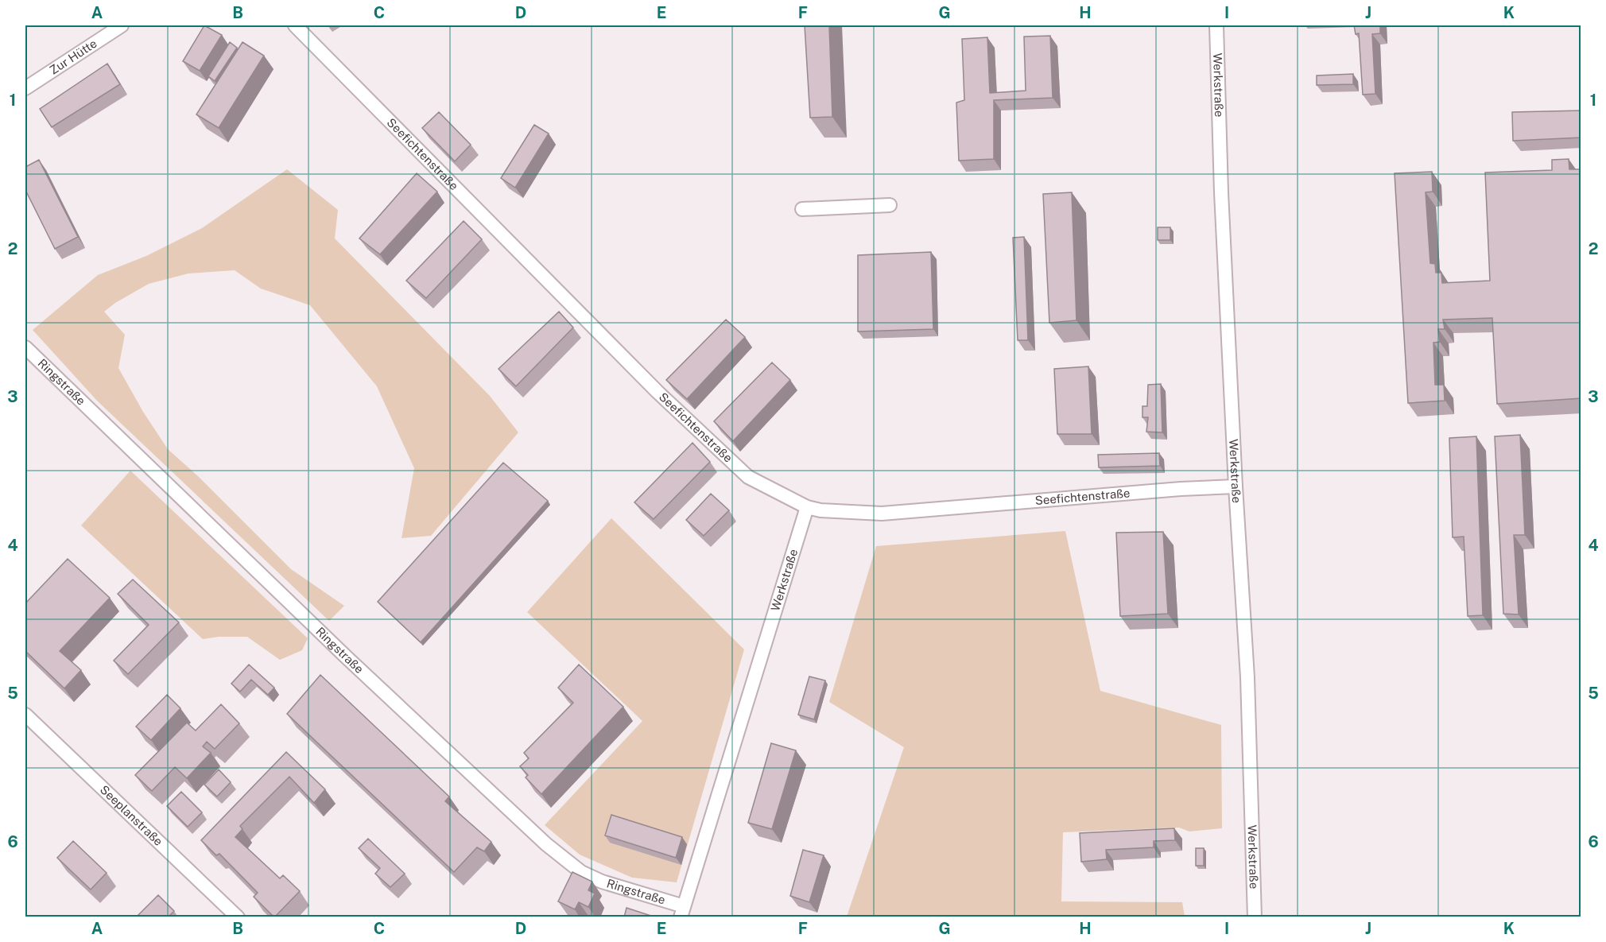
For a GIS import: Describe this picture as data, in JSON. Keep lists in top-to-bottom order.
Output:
{
  "streets": {
    "street": [
      "Zur Hütte",
      "Werkstraße",
      "Seefichtenstraße",
      "Ringstraße",
      "Seeplanstraße"
    ]
  },
  "crossings": [
    ["Werkstraße", "Seefichtenstraße"],
    ["Werkstraße", "Ringstraße"]
  ],
  "grid": {
    "columns": [
      "A",
      "B",
      "C",
      "D",
      "E",
      "F",
      "G",
      "H",
      "I",
      "J",
      "K"
    ],
    "rows": [
      "1",
      "2",
      "3",
      "4",
      "5",
      "6"
    ]
  }
}
